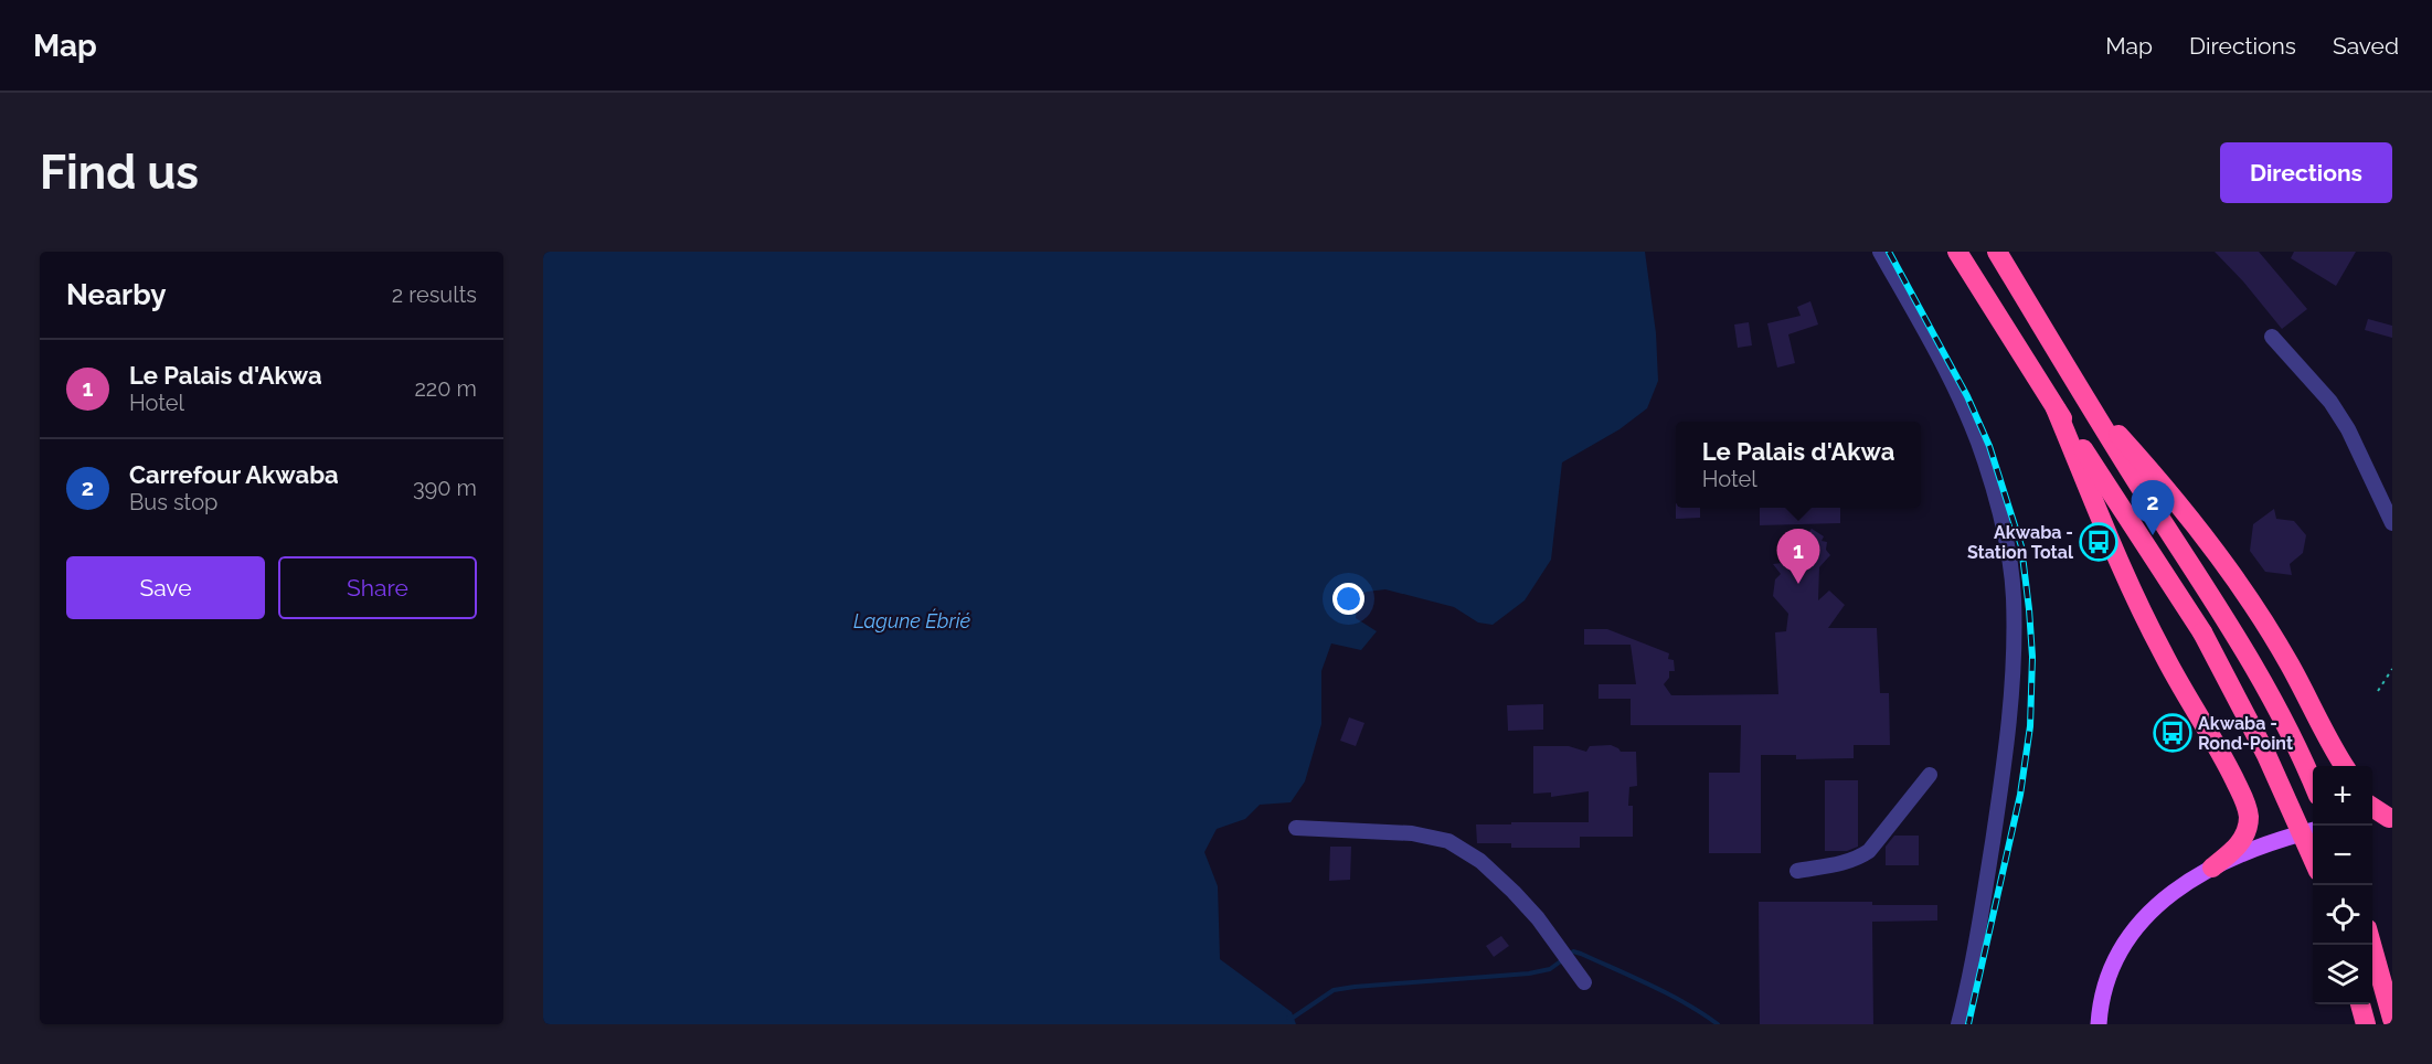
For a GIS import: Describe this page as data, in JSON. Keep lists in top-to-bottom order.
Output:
{
  "water": ["Lagune Ébrié"],
  "places": {
    "bus stop": ["Akwaba - Station Total", "Akwaba - Rond-Point"]
  },
  "page": {
    "header": "Map",
    "nav": ["Map", "Directions", "Saved"],
    "buttons": [
      "Directions",
      ["Save", "Share"]
    ],
    "title": "Find us",
    "heading": ["Nearby", "2 results"],
    "list": [
      {
        "mark": "1",
        "name": "Le Palais d'Akwa",
        "note": "Hotel",
        "value": "220 m"
      },
      {
        "mark": "2",
        "name": "Carrefour Akwaba",
        "note": "Bus stop",
        "value": "390 m"
      }
    ],
    "popup": ["Le Palais d'Akwa", "Hotel"],
    "pins": ["2", "1"],
    "map_buttons": ["+", "−"]
  }
}
